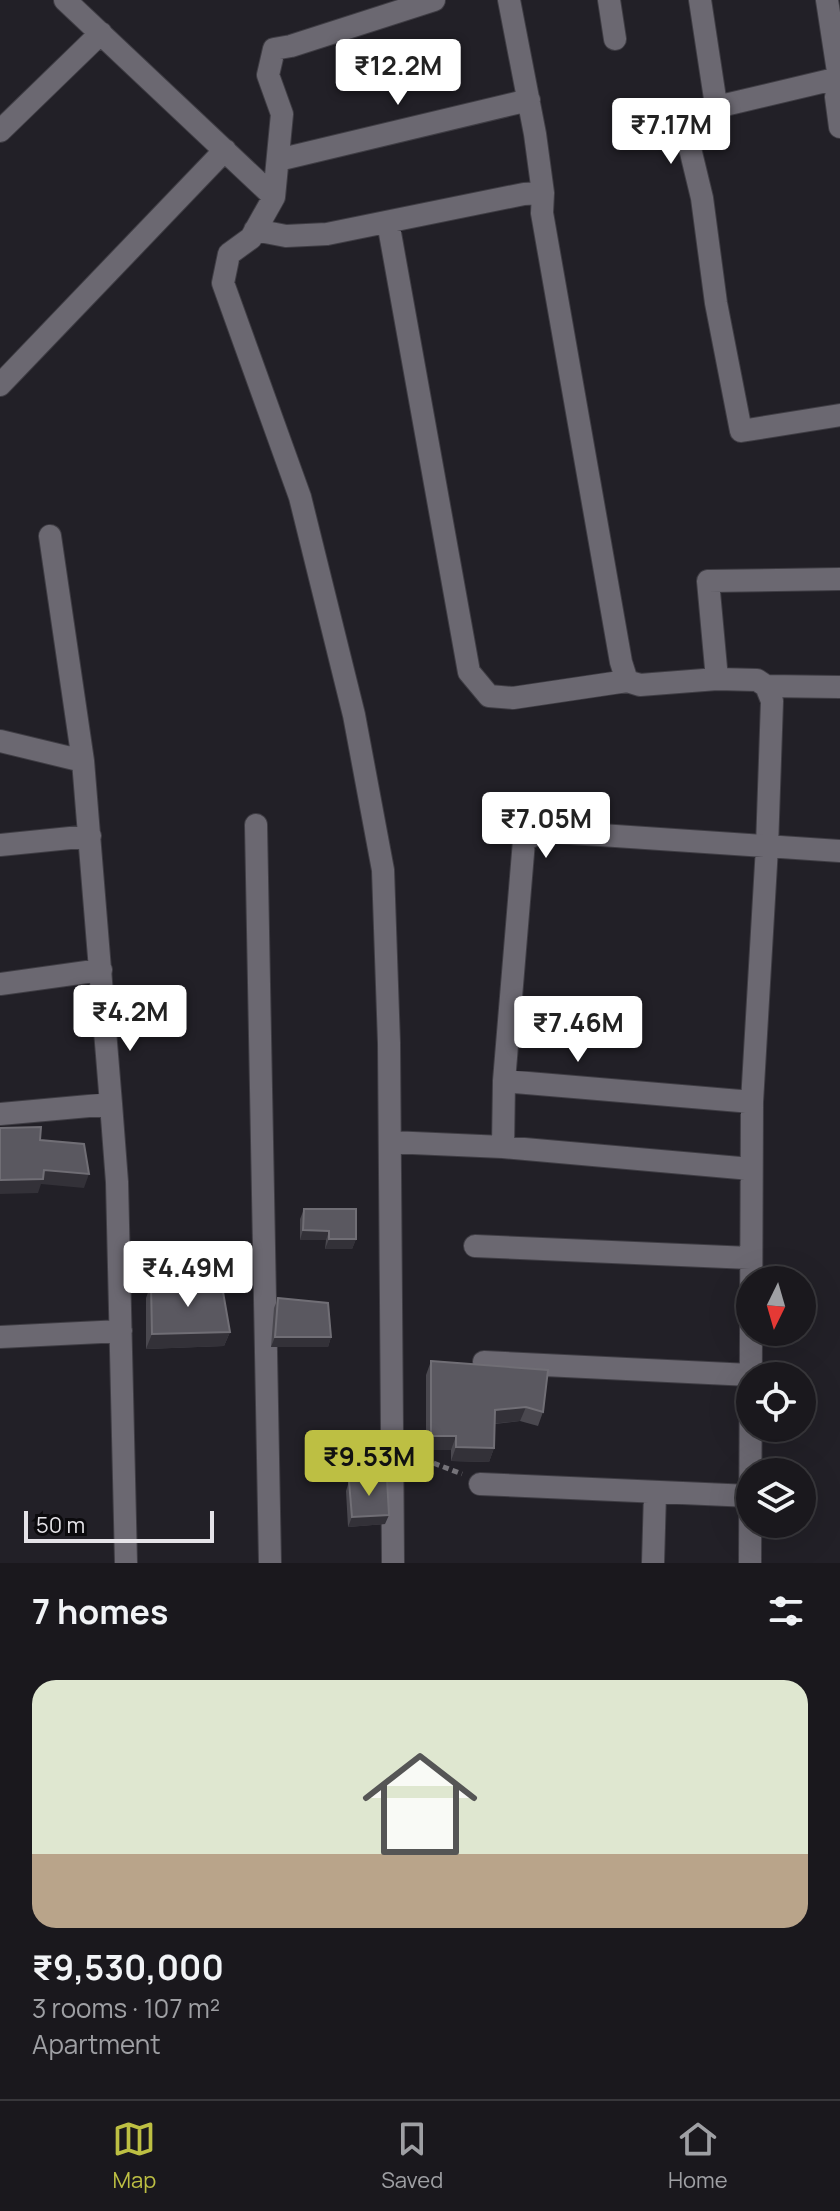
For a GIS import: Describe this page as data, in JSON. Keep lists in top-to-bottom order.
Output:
{
  "scale_bar": "50 m",
  "north": "bottom",
  "page": {
    "price": [
      "₹12.2M",
      "₹7.17M",
      "₹7.05M",
      "₹4.2M",
      "₹7.46M",
      "₹4.49M",
      "₹9.53M"
    ],
    "scale": "50 m",
    "heading": "7 homes",
    "list": [
      {
        "name": "₹9,530,000",
        "note": "3 rooms · 107 m² · Apartment"
      }
    ],
    "tabs": ["Map", "Saved", "Home"]
  }
}
